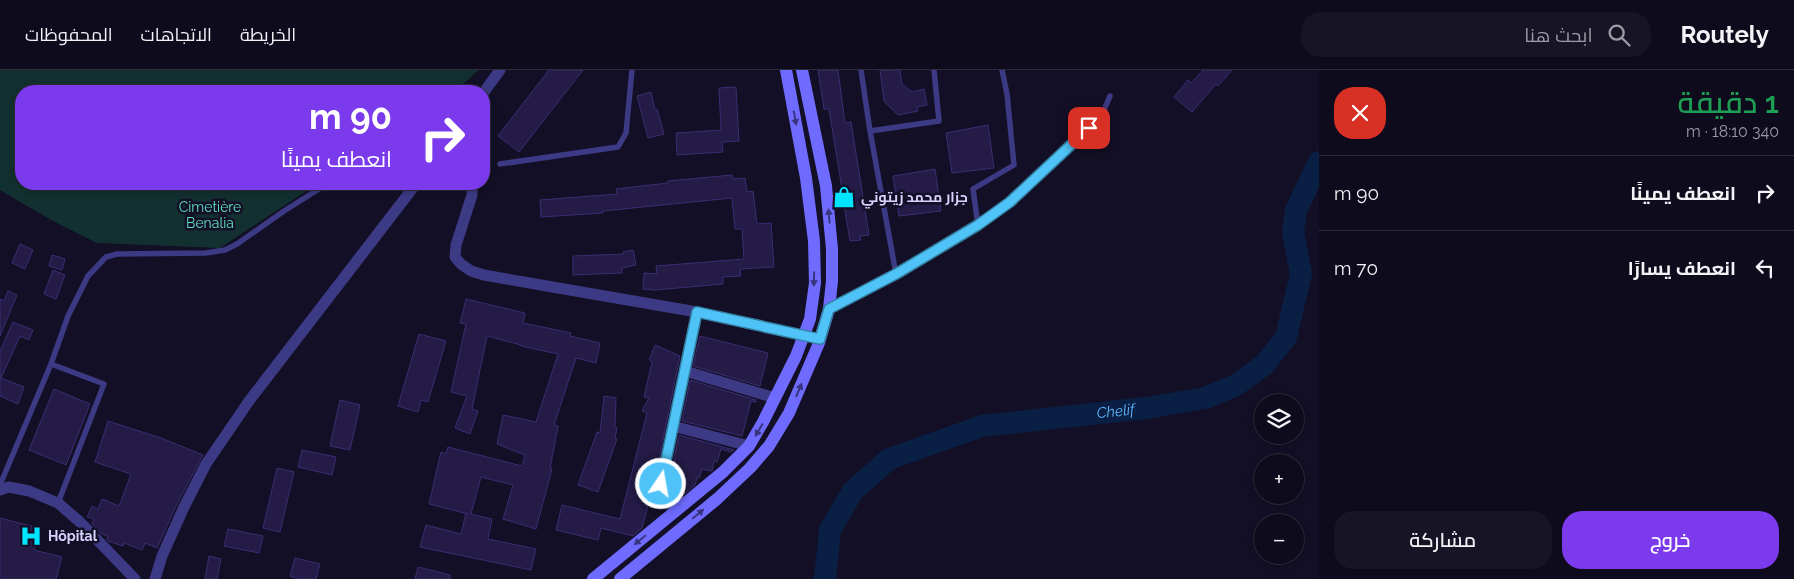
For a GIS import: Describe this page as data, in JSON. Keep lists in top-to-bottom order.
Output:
{
  "water": ["Chelif"],
  "parks": ["Cimetière Benalia"],
  "places": {
    "shop": ["جزار محمد زيتوني"],
    "hospital": ["Hôpital"]
  },
  "page": {
    "header": "Routely",
    "search": "ابحث هنا",
    "nav": ["الخريطة", "الاتجاهات", "المحفوظات"],
    "heading": ["1 دقيقة", "340 m · 18:10"],
    "turn": ["90 m", "انعطف يمينًا"],
    "list": [
      {
        "name": "انعطف يمينًا",
        "value": "90 m"
      },
      {
        "name": "انعطف يسارًا",
        "value": "70 m"
      }
    ],
    "map_buttons": ["+", "−"],
    "buttons": ["خروج", "مشاركة"]
  }
}
